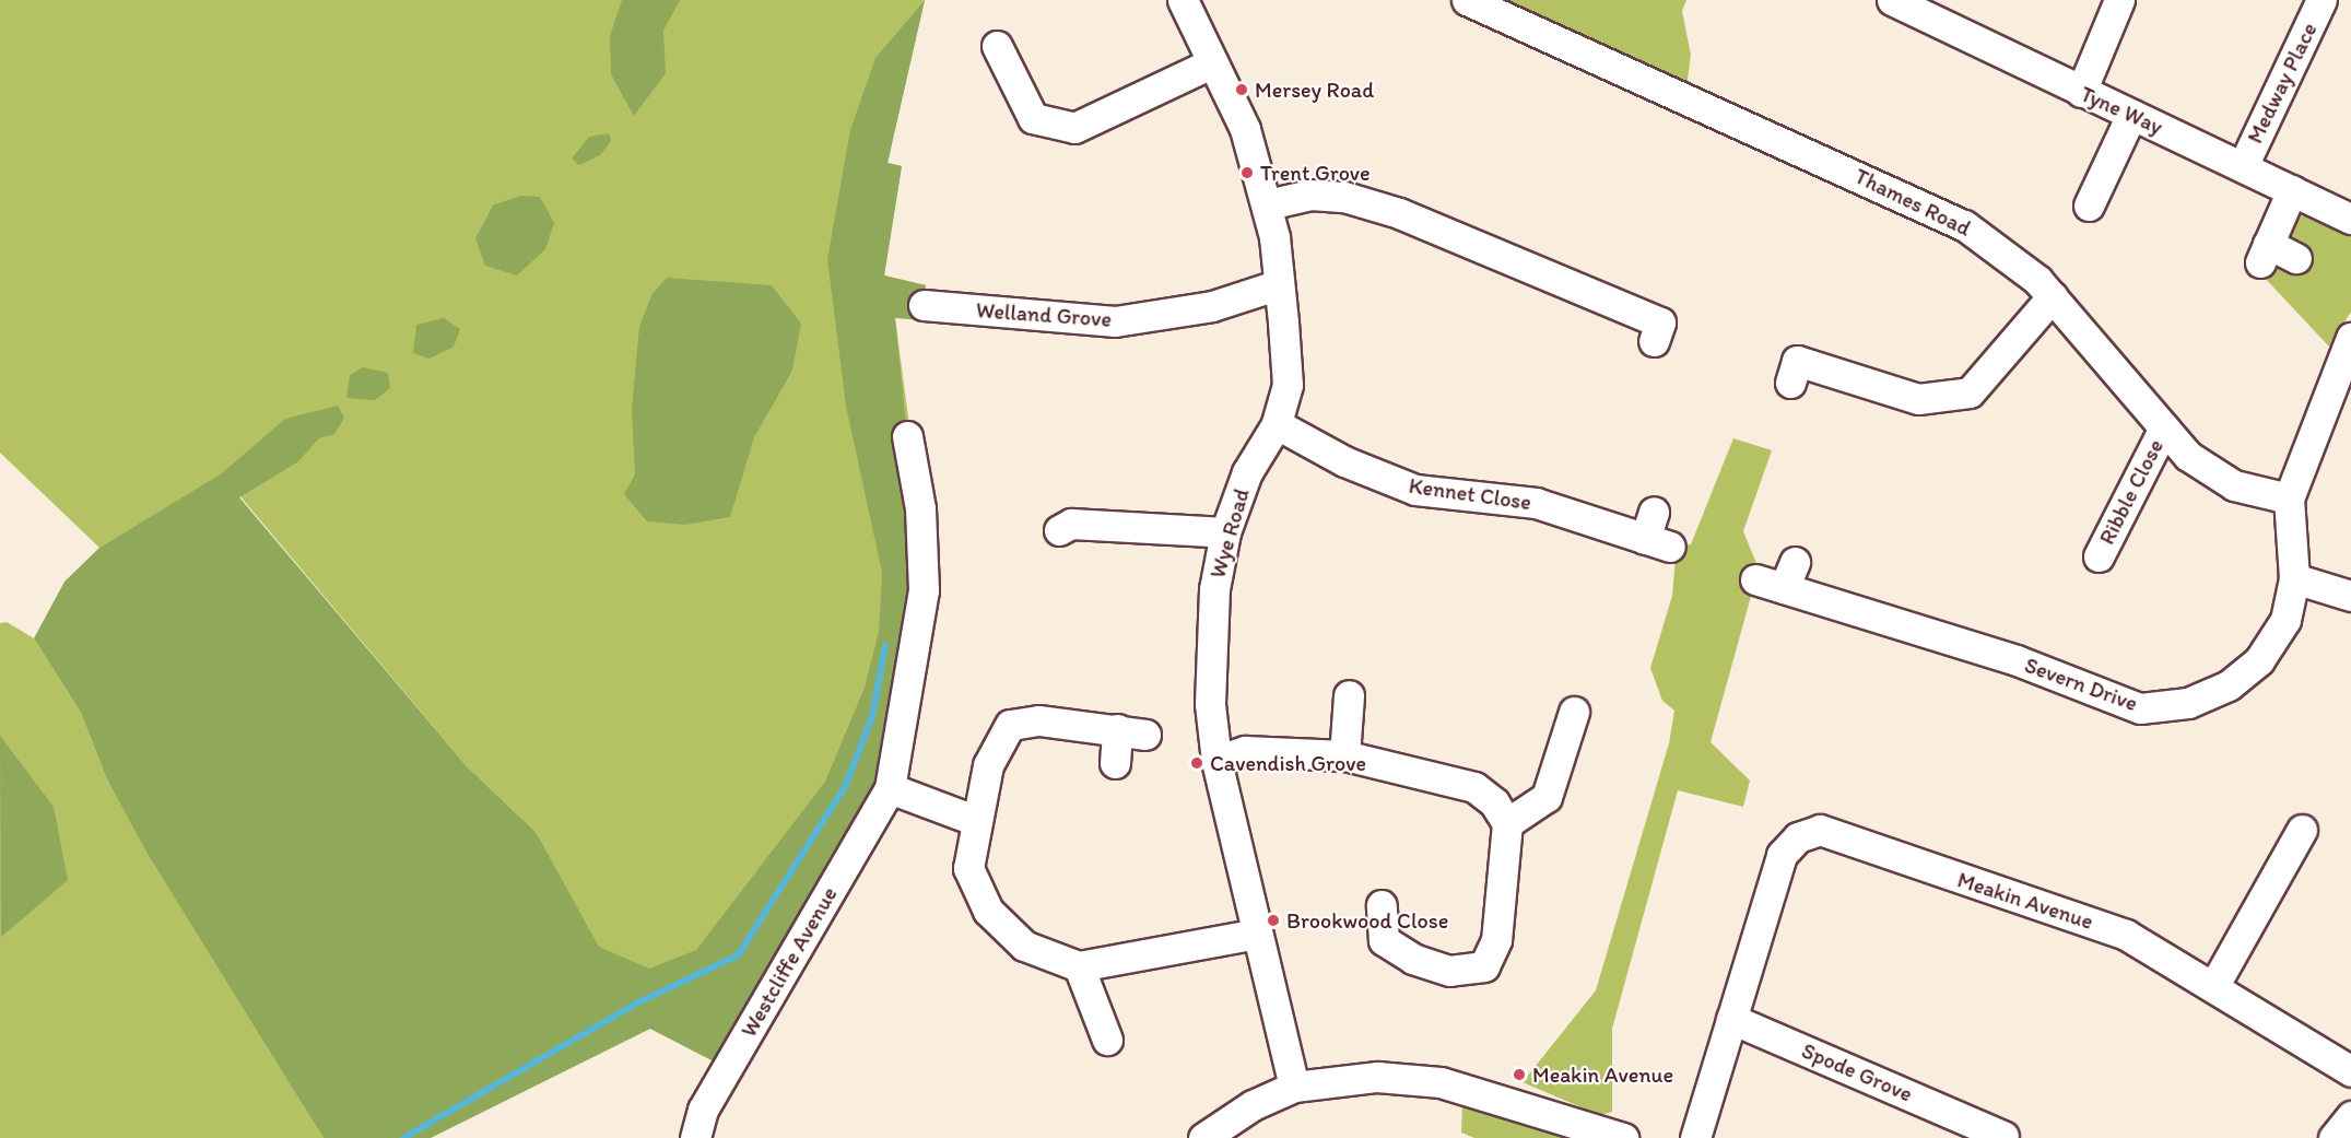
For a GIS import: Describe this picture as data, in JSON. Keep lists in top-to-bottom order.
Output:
{
  "streets": {
    "street": [
      "Medway Place",
      "Tyne Way",
      "Thames Road",
      "Welland Grove",
      "Ribble Close",
      "Kennet Close",
      "Wye Road",
      "Severn Drive",
      "Meakin Avenue",
      "Westcliffe Avenue",
      "Spode Grove"
    ]
  },
  "crossings": [
    ["Medway Place", "Tyne Way"],
    ["Thames Road", "Ribble Close"],
    ["Thames Road", "Severn Drive"],
    ["Welland Grove", "Wye Road"],
    ["Kennet Close", "Wye Road"],
    ["Meakin Avenue", "Spode Grove"]
  ],
  "places": [
    "Mersey Road",
    "Trent Grove",
    "Cavendish Grove",
    "Brookwood Close",
    "Meakin Avenue"
  ]
}
